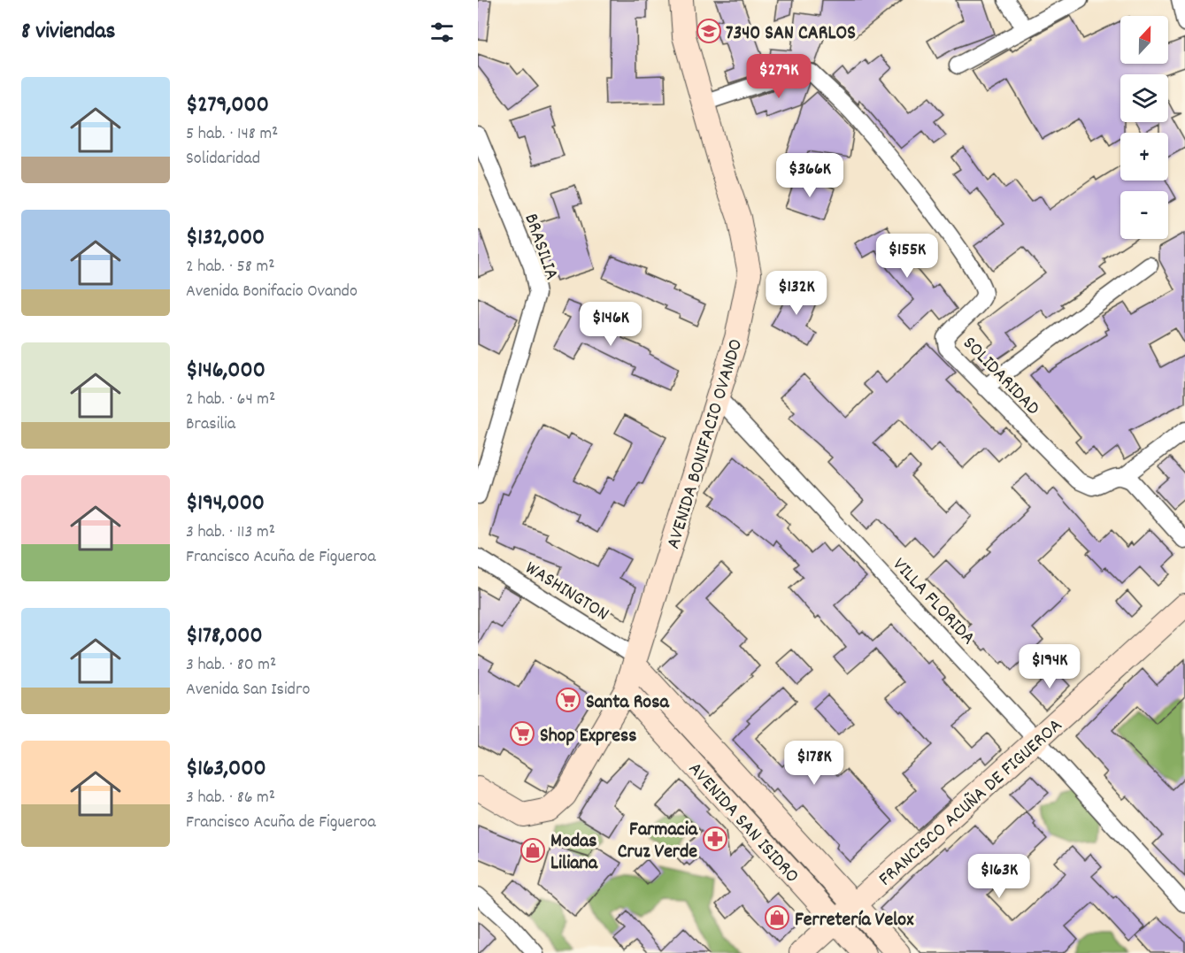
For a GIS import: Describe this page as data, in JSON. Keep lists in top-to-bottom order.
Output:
{
  "streets": {
    "main road": ["AVENIDA BONIFACIO OVANDO", "FRANCISCO ACUÑA DE FIGUEROA", "AVENIDA SAN ISIDRO"],
    "street": [
      "BRASILIA",
      "SOLIDARIDAD",
      "WASHINGTON",
      "VILLA FLORIDA"
    ]
  },
  "crossings": [
    ["SOLIDARIDAD", "AVENIDA BONIFACIO OVANDO"],
    ["AVENIDA BONIFACIO OVANDO", "WASHINGTON"],
    ["AVENIDA BONIFACIO OVANDO", "VILLA FLORIDA"],
    ["AVENIDA BONIFACIO OVANDO", "AVENIDA SAN ISIDRO"],
    ["WASHINGTON", "AVENIDA SAN ISIDRO"],
    ["VILLA FLORIDA", "FRANCISCO ACUÑA DE FIGUEROA"],
    ["FRANCISCO ACUÑA DE FIGUEROA", "AVENIDA SAN ISIDRO"]
  ],
  "places": {
    "school or university": ["7340 SAN CARLOS"],
    "supermarket": ["Santa Rosa", "Shop Express"],
    "pharmacy": ["Farmacia Cruz Verde"],
    "shop": ["Modas Liliana", "Ferretería Velox"]
  },
  "north": "top",
  "page": {
    "heading": "8 viviendas",
    "map_buttons": ["+", "−"],
    "price": [
      "$279K",
      "$366K",
      "$155K",
      "$132K",
      "$146K",
      "$194K",
      "$178K",
      "$163K"
    ],
    "list": [
      {
        "name": "$279,000",
        "note": "5 hab. · 148 m² · Solidaridad"
      },
      {
        "name": "$132,000",
        "note": "2 hab. · 58 m² · Avenida Bonifacio Ovando"
      },
      {
        "name": "$146,000",
        "note": "2 hab. · 64 m² · Brasilia"
      },
      {
        "name": "$194,000",
        "note": "3 hab. · 113 m² · Francisco Acuña de Figueroa"
      },
      {
        "name": "$178,000",
        "note": "3 hab. · 80 m² · Avenida San Isidro"
      },
      {
        "name": "$163,000",
        "note": "3 hab. · 86 m² · Francisco Acuña de Figueroa"
      }
    ]
  }
}
